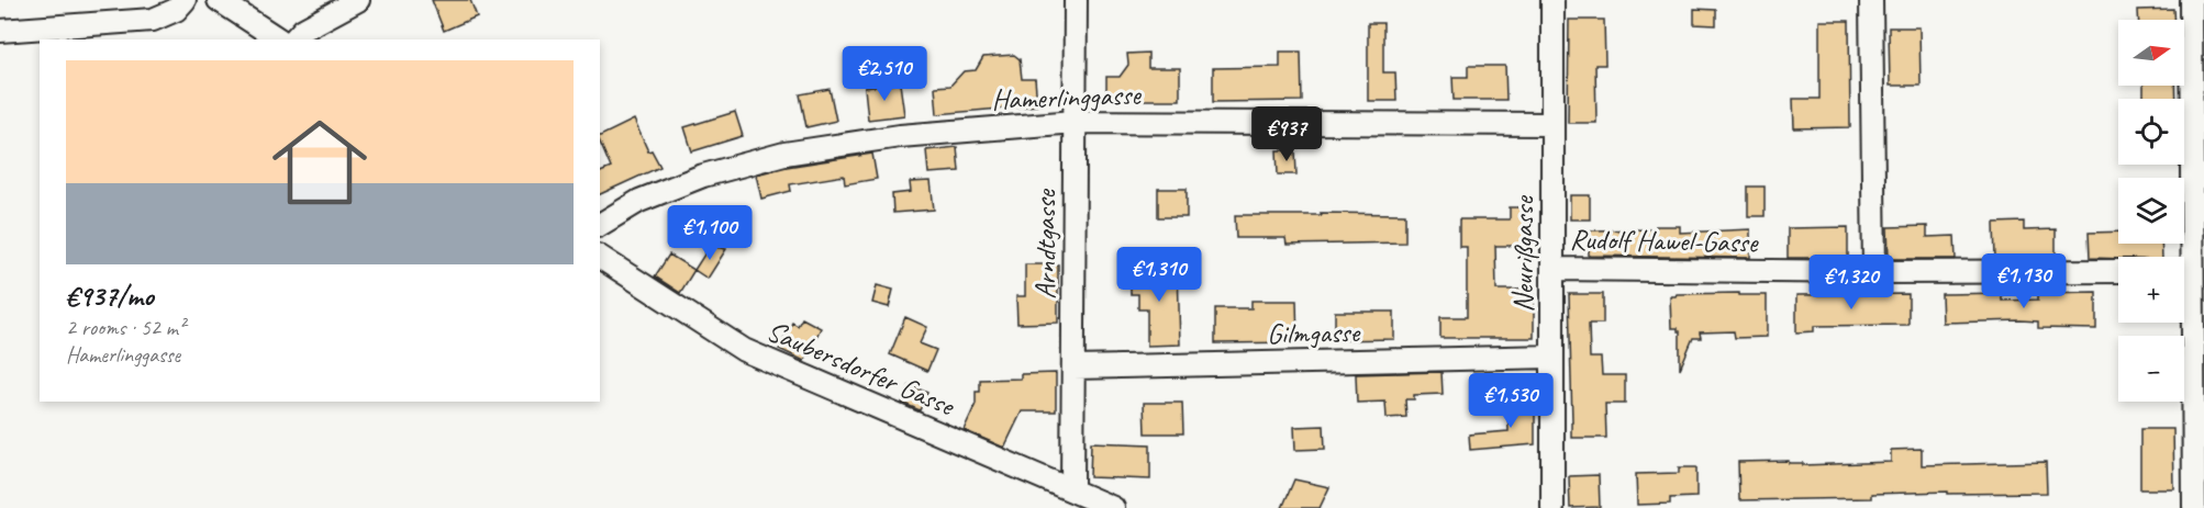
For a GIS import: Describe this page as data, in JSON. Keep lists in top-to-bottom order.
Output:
{
  "streets": {
    "street": [
      "Hamerlinggasse",
      "Rudolf Hawel-Gasse",
      "Arndtgasse",
      "Neurißgasse",
      "Gilmgasse",
      "Saubersdorfer Gasse"
    ]
  },
  "crossings": [
    ["Hamerlinggasse", "Arndtgasse"],
    ["Hamerlinggasse", "Neurißgasse"],
    ["Rudolf Hawel-Gasse", "Neurißgasse"],
    ["Arndtgasse", "Gilmgasse"],
    ["Arndtgasse", "Saubersdorfer Gasse"],
    ["Neurißgasse", "Gilmgasse"]
  ],
  "north": "right",
  "page": {
    "map_buttons": ["+", "−"],
    "list": [
      {
        "name": "€937/mo",
        "note": "2 rooms · 52 m² · Hamerlinggasse"
      }
    ],
    "price": [
      "€2,510",
      "€937",
      "€1,100",
      "€1,310",
      "€1,130",
      "€1,320",
      "€1,530"
    ]
  }
}
